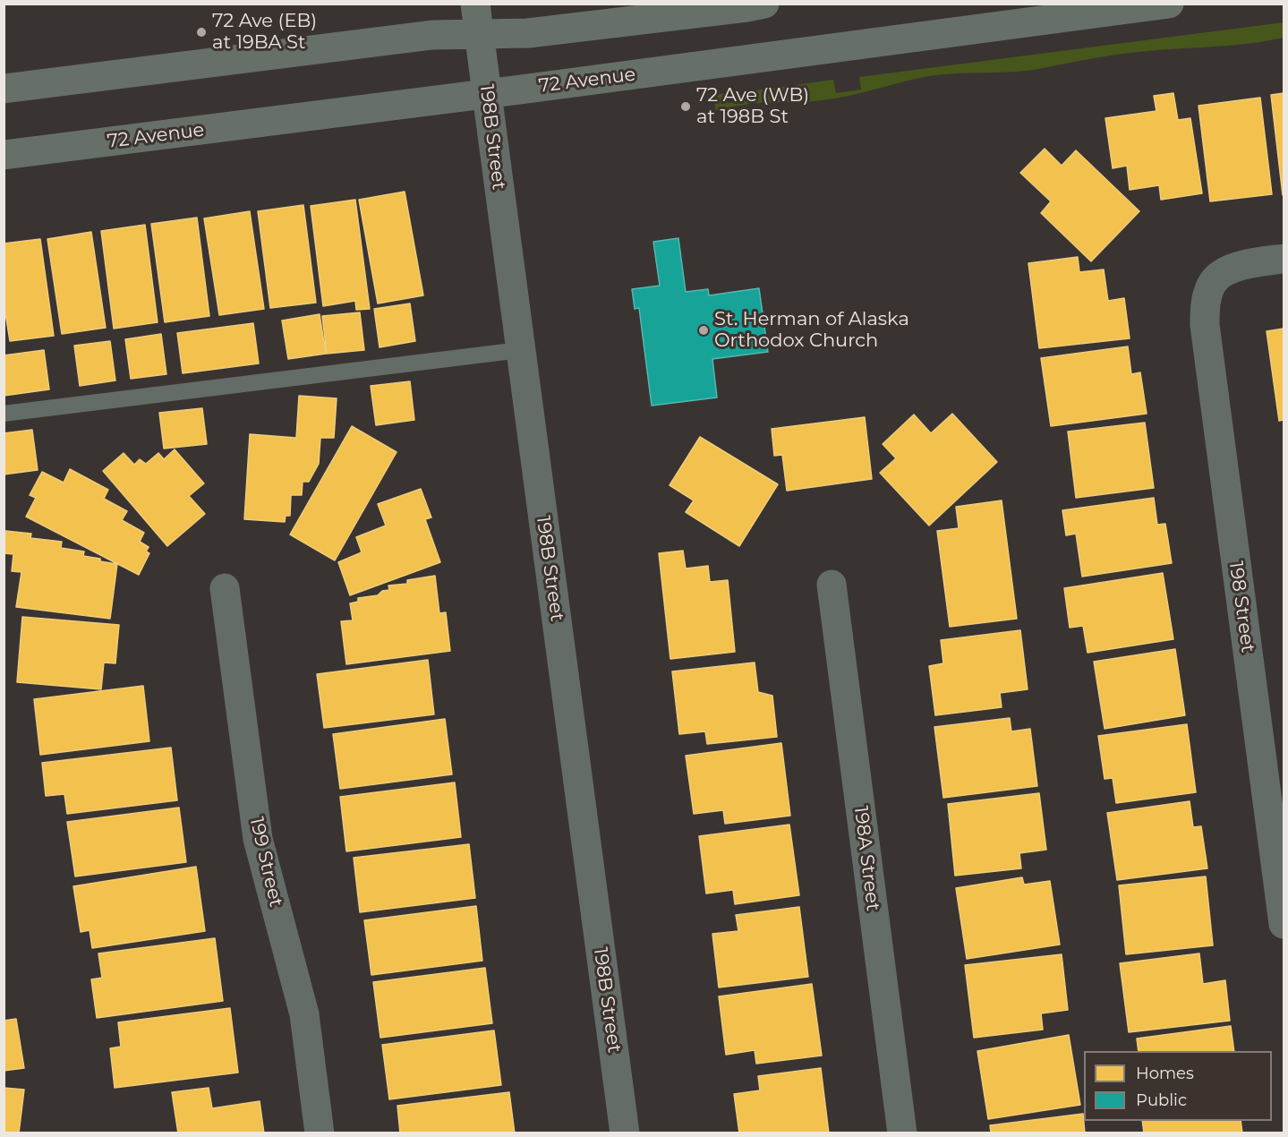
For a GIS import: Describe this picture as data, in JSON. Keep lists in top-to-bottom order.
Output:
{
  "streets": {
    "main road": ["72 Avenue", "198B Street"],
    "street": ["198 Street", "198A Street", "199 Street"]
  },
  "crossings": [
    ["72 Avenue", "198B Street"]
  ],
  "places": ["72 Ave (EB) at 19BA St", "72 Ave (WB) at 198B St", "St. Herman of Alaska Orthodox Church"],
  "legend": ["Homes", "Public"]
}
